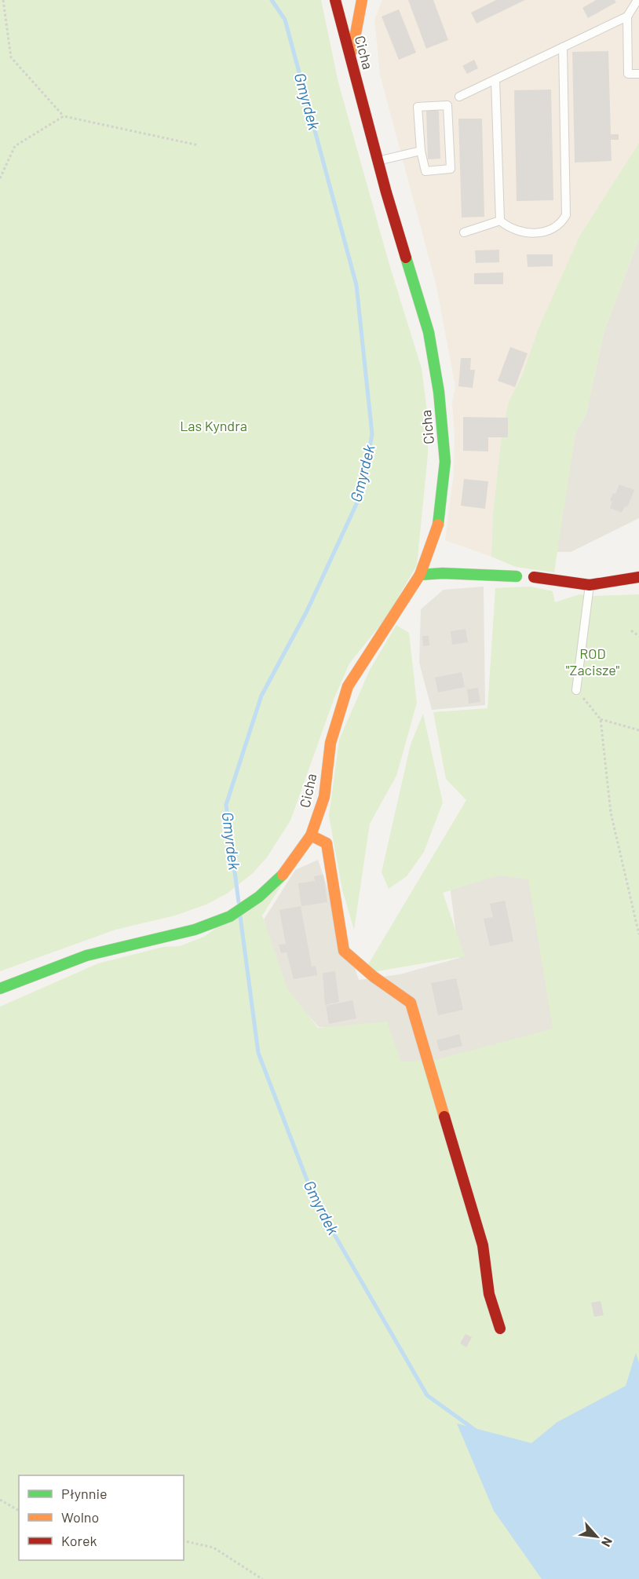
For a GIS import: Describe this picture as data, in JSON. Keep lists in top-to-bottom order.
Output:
{
  "streets": {
    "street": ["Cicha"]
  },
  "water": ["Gmyrdek"],
  "parks": ["Las Kyndra", "ROD \"Zacisze\""],
  "legend": ["Płynnie", "Wolno", "Korek"],
  "north": "bottom right"
}
